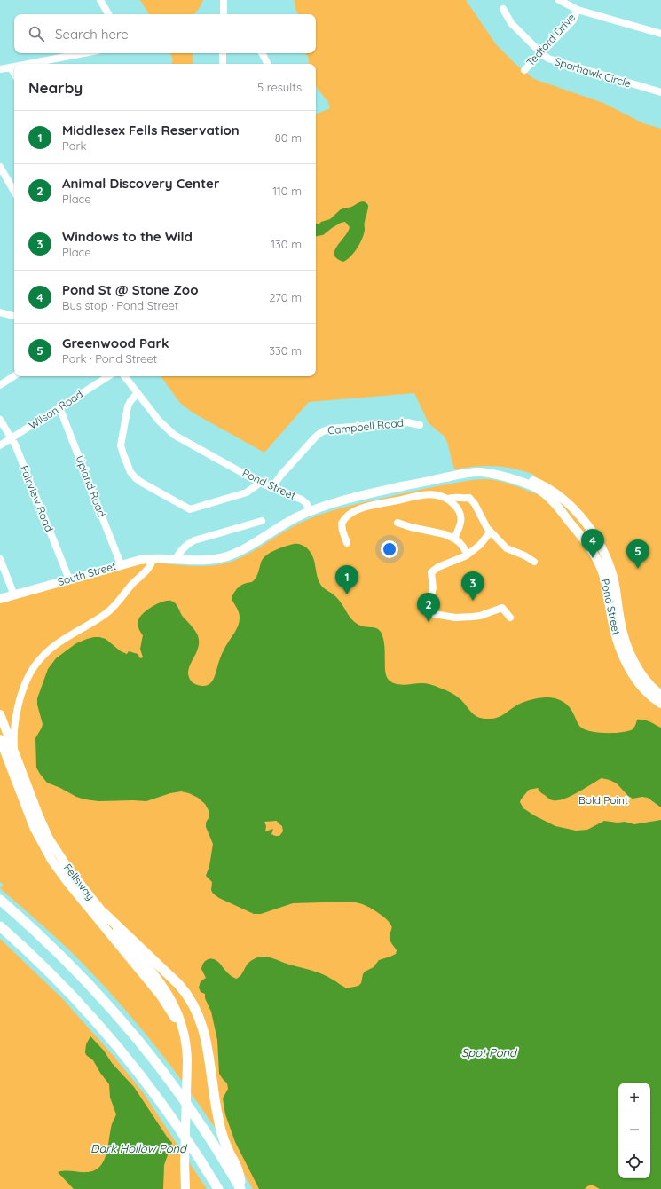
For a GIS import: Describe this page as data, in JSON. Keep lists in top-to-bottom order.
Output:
{
  "streets": {
    "main road": ["Pond Street", "South Street", "Fellsway"],
    "street": [
      "Tedford Drive",
      "Sparhawk Circle",
      "Wilson Road",
      "Campbell Road",
      "Upland Road",
      "Fairview Road"
    ]
  },
  "crossings": [
    ["Tedford Drive", "Sparhawk Circle"],
    ["Wilson Road", "Upland Road"],
    ["Wilson Road", "Fairview Road"],
    ["Campbell Road", "Pond Street"],
    ["Pond Street", "South Street"],
    ["Upland Road", "South Street"],
    ["Fairview Road", "South Street"]
  ],
  "water": ["Spot Pond", "Dark Hollow Pond"],
  "parks": ["Bold Point"],
  "page": {
    "search": "Search here",
    "heading": ["Nearby", "5 results"],
    "list": [
      {
        "mark": "1",
        "name": "Middlesex Fells Reservation",
        "note": "Park",
        "value": "80 m"
      },
      {
        "mark": "2",
        "name": "Animal Discovery Center",
        "note": "Place",
        "value": "110 m"
      },
      {
        "mark": "3",
        "name": "Windows to the Wild",
        "note": "Place",
        "value": "130 m"
      },
      {
        "mark": "4",
        "name": "Pond St @ Stone Zoo",
        "note": "Bus stop · Pond Street",
        "value": "270 m"
      },
      {
        "mark": "5",
        "name": "Greenwood Park",
        "note": "Park · Pond Street",
        "value": "330 m"
      }
    ],
    "pins": [
      "4",
      "5",
      "1",
      "3",
      "2"
    ],
    "map_buttons": ["+", "−"]
  }
}
